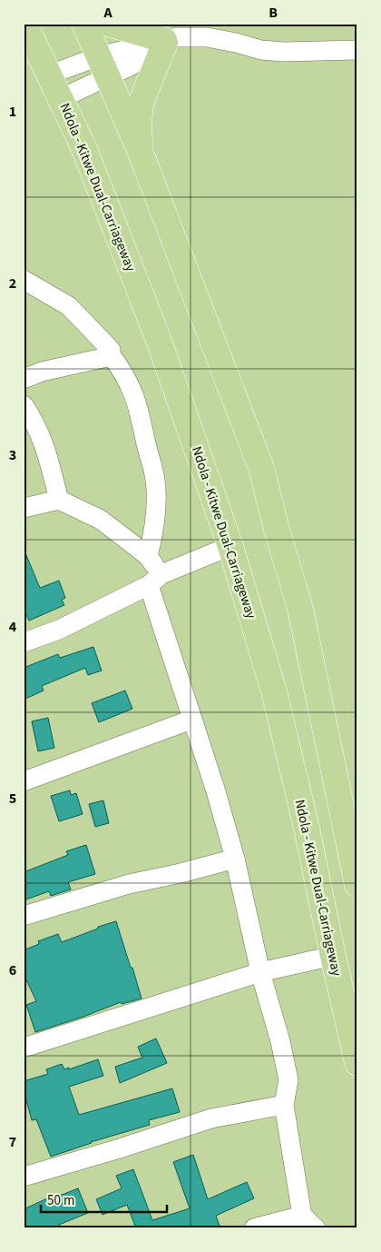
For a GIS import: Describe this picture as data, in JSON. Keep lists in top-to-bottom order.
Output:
{
  "streets": {
    "highway": ["Ndola - Kitwe Dual-Carriageway"]
  },
  "scale_bar": "50 m",
  "grid": {
    "columns": ["A", "B"],
    "rows": [
      "1",
      "2",
      "3",
      "4",
      "5",
      "6",
      "7"
    ]
  }
}
